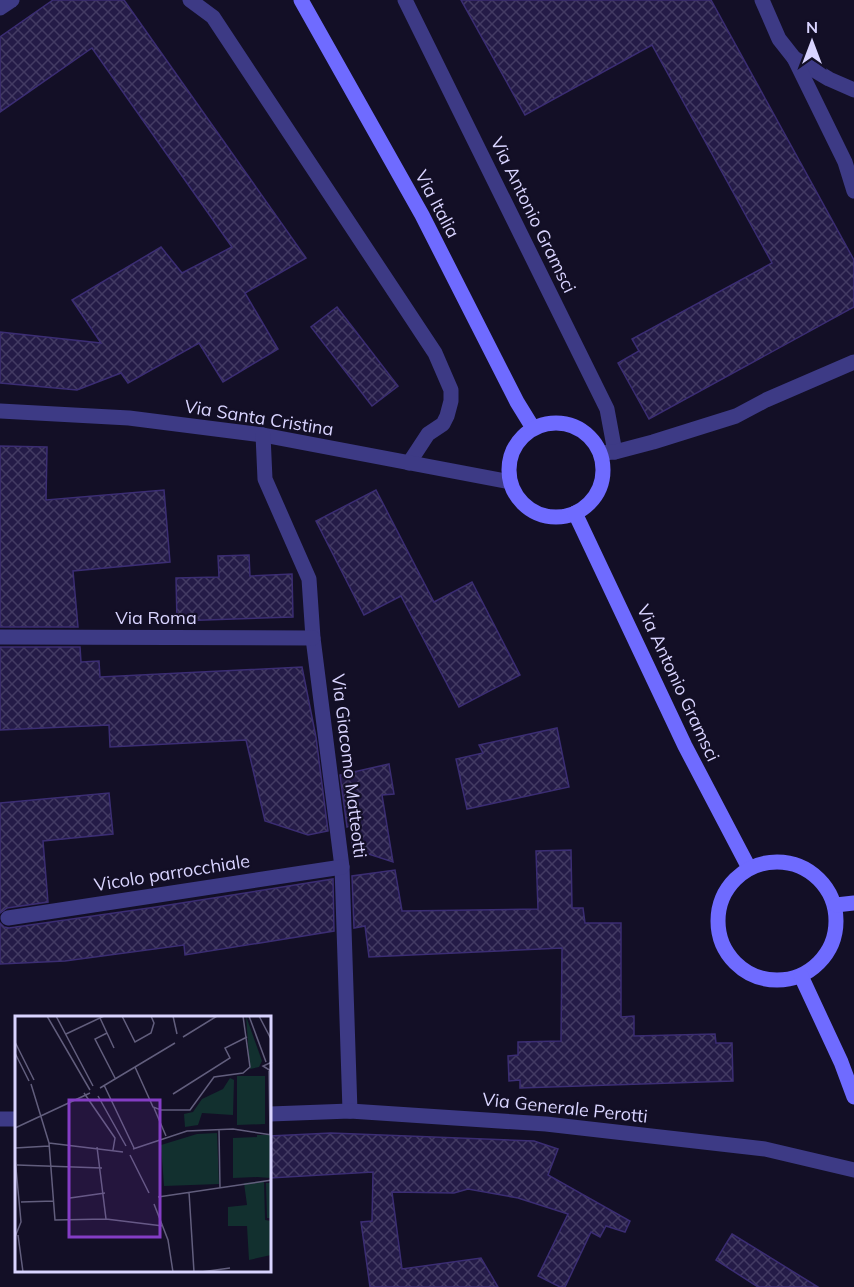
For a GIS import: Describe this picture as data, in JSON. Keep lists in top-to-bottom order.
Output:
{
  "streets": {
    "street": [
      "Via Italia",
      "Via Antonio Gramsci",
      "Via Santa Cristina",
      "Via Roma",
      "Via Giacomo Matteotti",
      "Vicolo parrocchiale",
      "Via Generale Perotti"
    ]
  },
  "crossings": [
    ["Via Italia", "Via Antonio Gramsci"],
    ["Via Italia", "Via Santa Cristina"],
    ["Via Antonio Gramsci", "Via Santa Cristina"],
    ["Via Santa Cristina", "Via Giacomo Matteotti"],
    ["Via Roma", "Via Giacomo Matteotti"],
    ["Via Giacomo Matteotti", "Vicolo parrocchiale"],
    ["Via Giacomo Matteotti", "Via Generale Perotti"]
  ],
  "north": "top"
}
